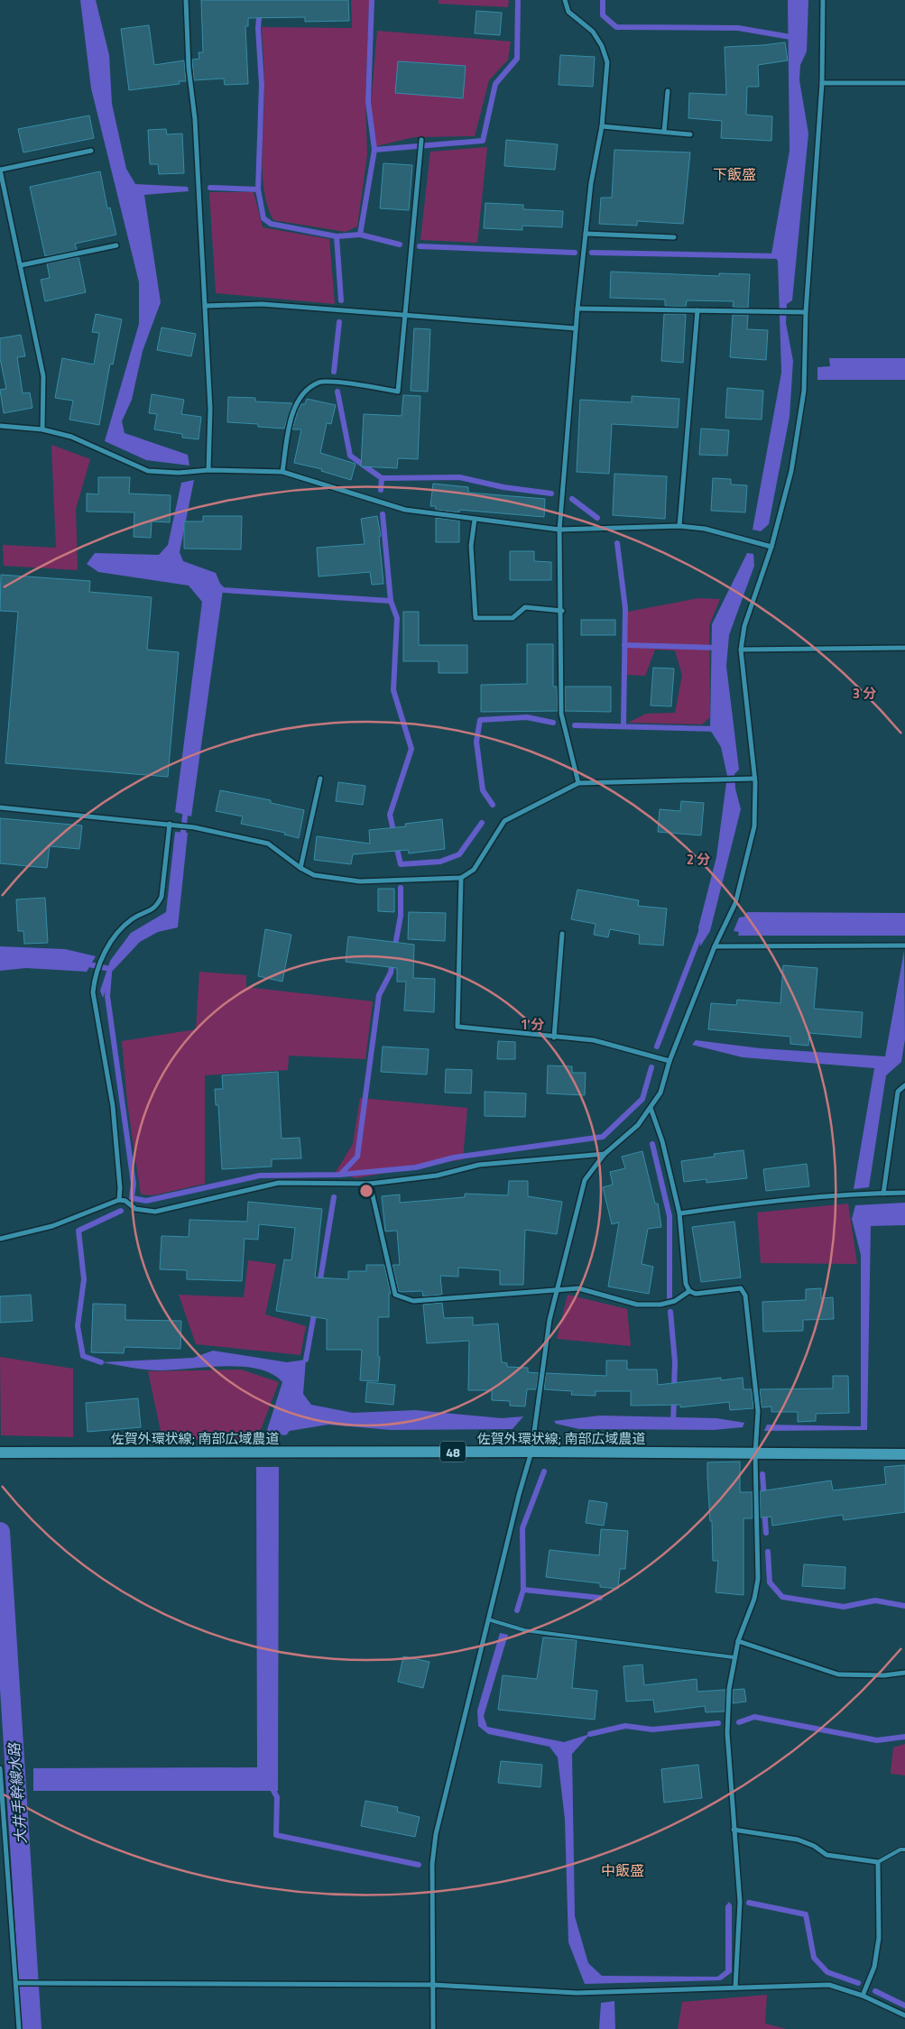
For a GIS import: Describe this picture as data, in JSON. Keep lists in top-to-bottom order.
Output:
{
  "streets": {
    "main road": ["佐賀外環状線; 南部広域農道", "48"]
  },
  "districts": ["下飯盛", "中飯盛"],
  "water": ["大井手幹線水路"],
  "rings": ["3 分", "2 分", "1 分"]
}
